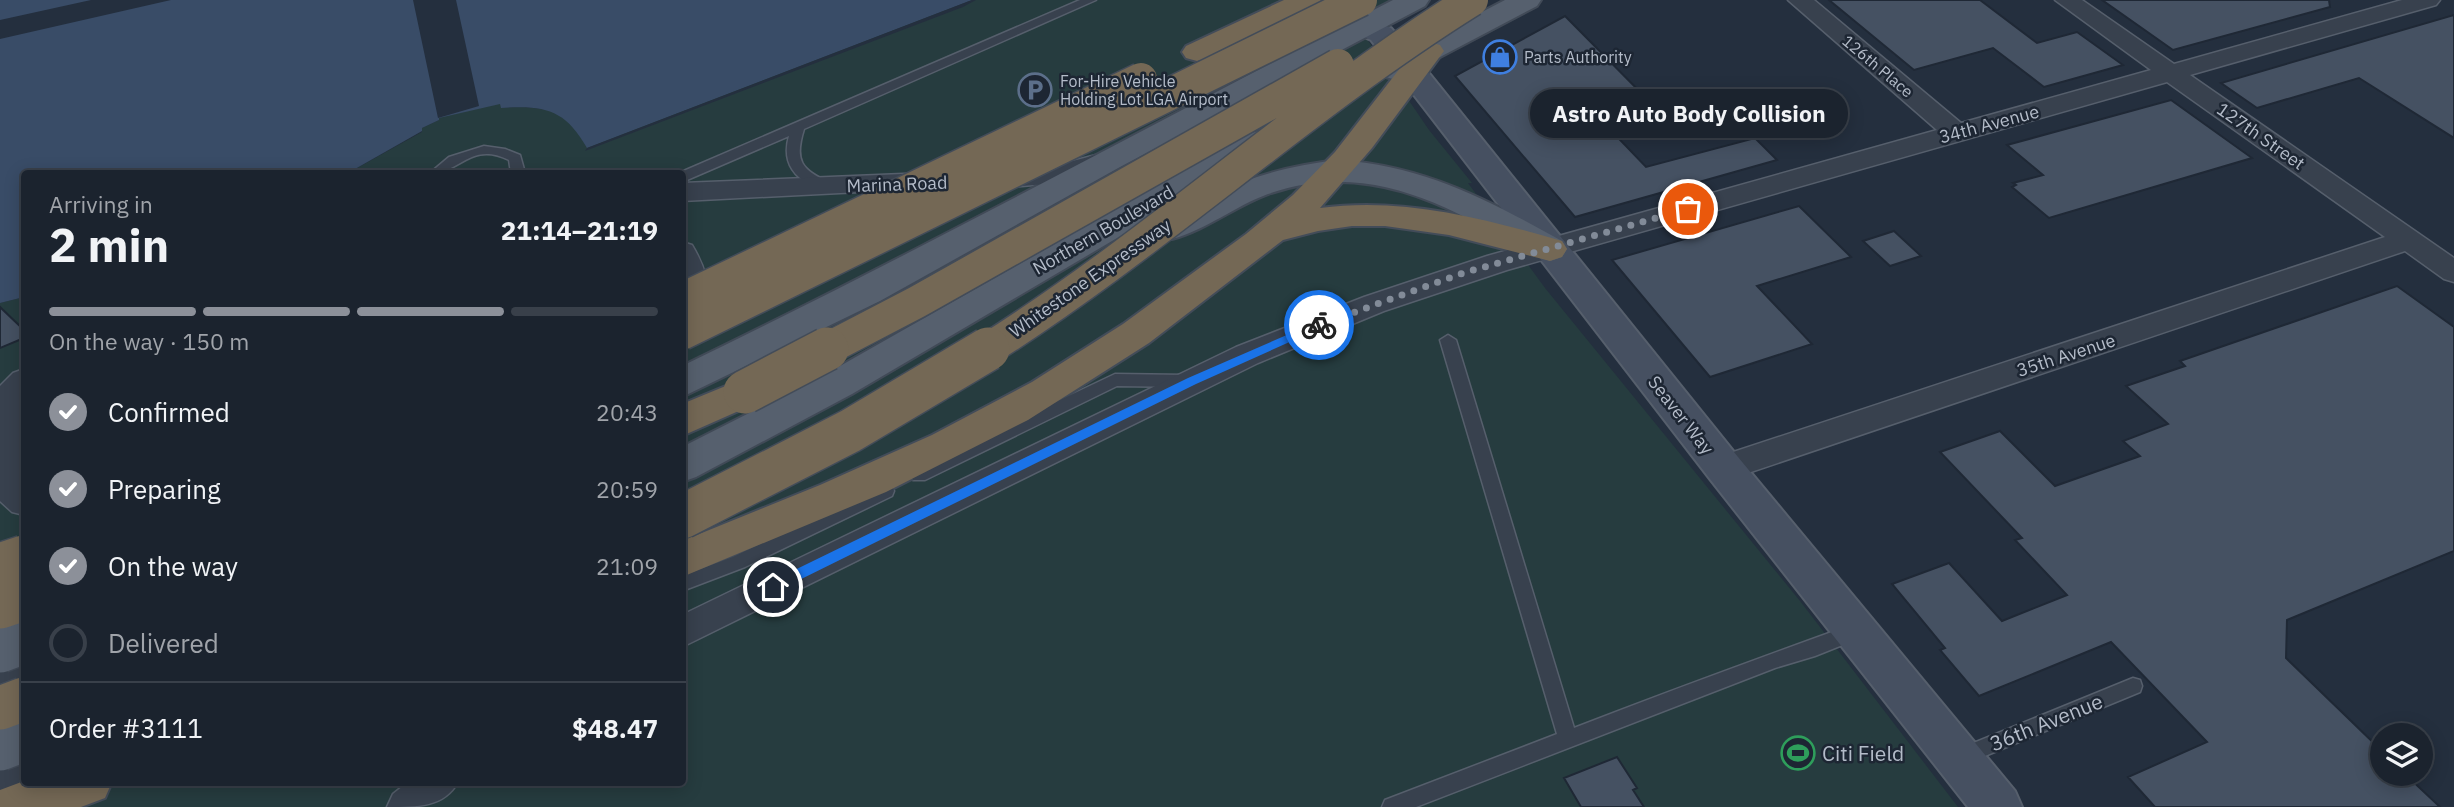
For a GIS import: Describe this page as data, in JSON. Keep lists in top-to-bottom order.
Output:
{
  "streets": {
    "highway": ["Whitestone Expressway"],
    "main road": ["Northern Boulevard", "Seaver Way"],
    "street": [
      "126th Place",
      "34th Avenue",
      "127th Street",
      "Marina Road",
      "35th Avenue"
    ],
    "lane": ["36th Avenue"]
  },
  "crossings": [
    ["126th Place", "34th Avenue"],
    ["34th Avenue", "127th Street"],
    ["34th Avenue", "Seaver Way"],
    ["127th Street", "35th Avenue"],
    ["Northern Boulevard", "Seaver Way"],
    ["35th Avenue", "Seaver Way"],
    ["Seaver Way", "36th Avenue"]
  ],
  "places": {
    "shop": ["Parts Authority"],
    "parking": ["For-Hire Vehicle Holding Lot LGA Airport"],
    "other": ["Astro Auto Body Collision"],
    "sports": ["Citi Field"]
  },
  "page": {
    "bubble": "Astro Auto Body Collision",
    "heading": ["2 min", "Arriving in", "21:14–21:19"],
    "panel": ["Order #3111", "$48.47"],
    "bar": "On the way · 150 m",
    "list": [
      ["Confirmed", "20:43"],
      ["Preparing", "20:59"],
      ["On the way", "21:09"],
      "Delivered"
    ]
  }
}
